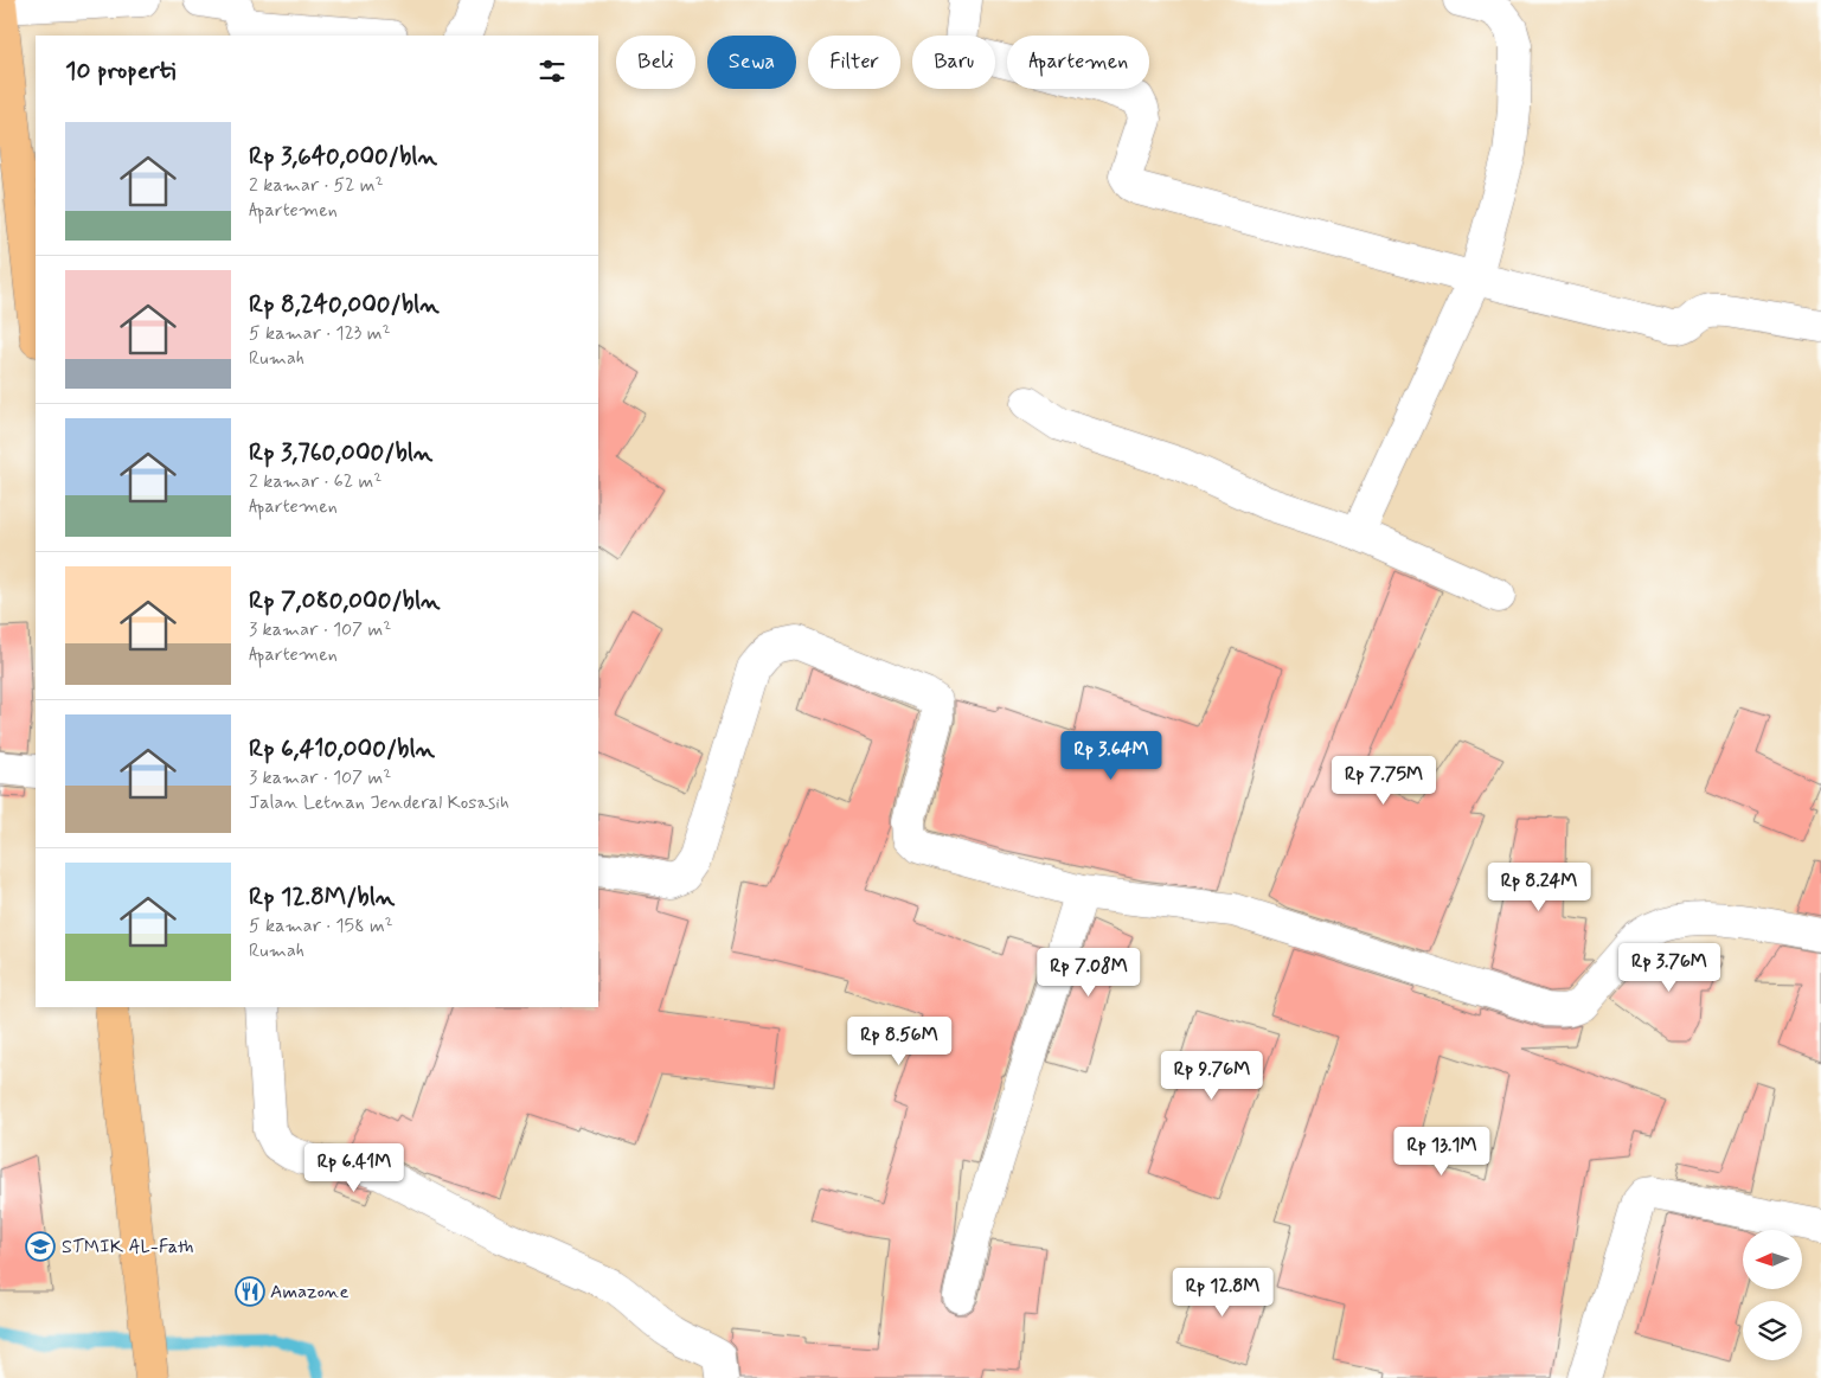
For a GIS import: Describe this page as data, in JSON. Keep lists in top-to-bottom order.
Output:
{
  "places": {
    "school or university": ["STMIK AL-Fath"],
    "restaurant": ["Amazone"]
  },
  "north": "left",
  "page": {
    "chip": [
      "Beli",
      "Sewa",
      "Filter",
      "Baru",
      "Apartemen"
    ],
    "heading": "10 properti",
    "list": [
      {
        "name": "Rp 3,640,000/bln",
        "note": "2 kamar · 52 m² · Apartemen"
      },
      {
        "name": "Rp 8,240,000/bln",
        "note": "5 kamar · 123 m² · Rumah"
      },
      {
        "name": "Rp 3,760,000/bln",
        "note": "2 kamar · 62 m² · Apartemen"
      },
      {
        "name": "Rp 7,080,000/bln",
        "note": "3 kamar · 107 m² · Apartemen"
      },
      {
        "name": "Rp 6,410,000/bln",
        "note": "3 kamar · 107 m² · Jalan Letnan Jenderal Kosasih"
      },
      {
        "name": "Rp 12.8M/bln",
        "note": "5 kamar · 158 m² · Rumah"
      }
    ],
    "price": [
      "Rp 3.64M",
      "Rp 7.75M",
      "Rp 8.24M",
      "Rp 3.76M",
      "Rp 7.08M",
      "Rp 8.56M",
      "Rp 9.76M",
      "Rp 13.1M",
      "Rp 6.41M",
      "Rp 12.8M"
    ]
  }
}
